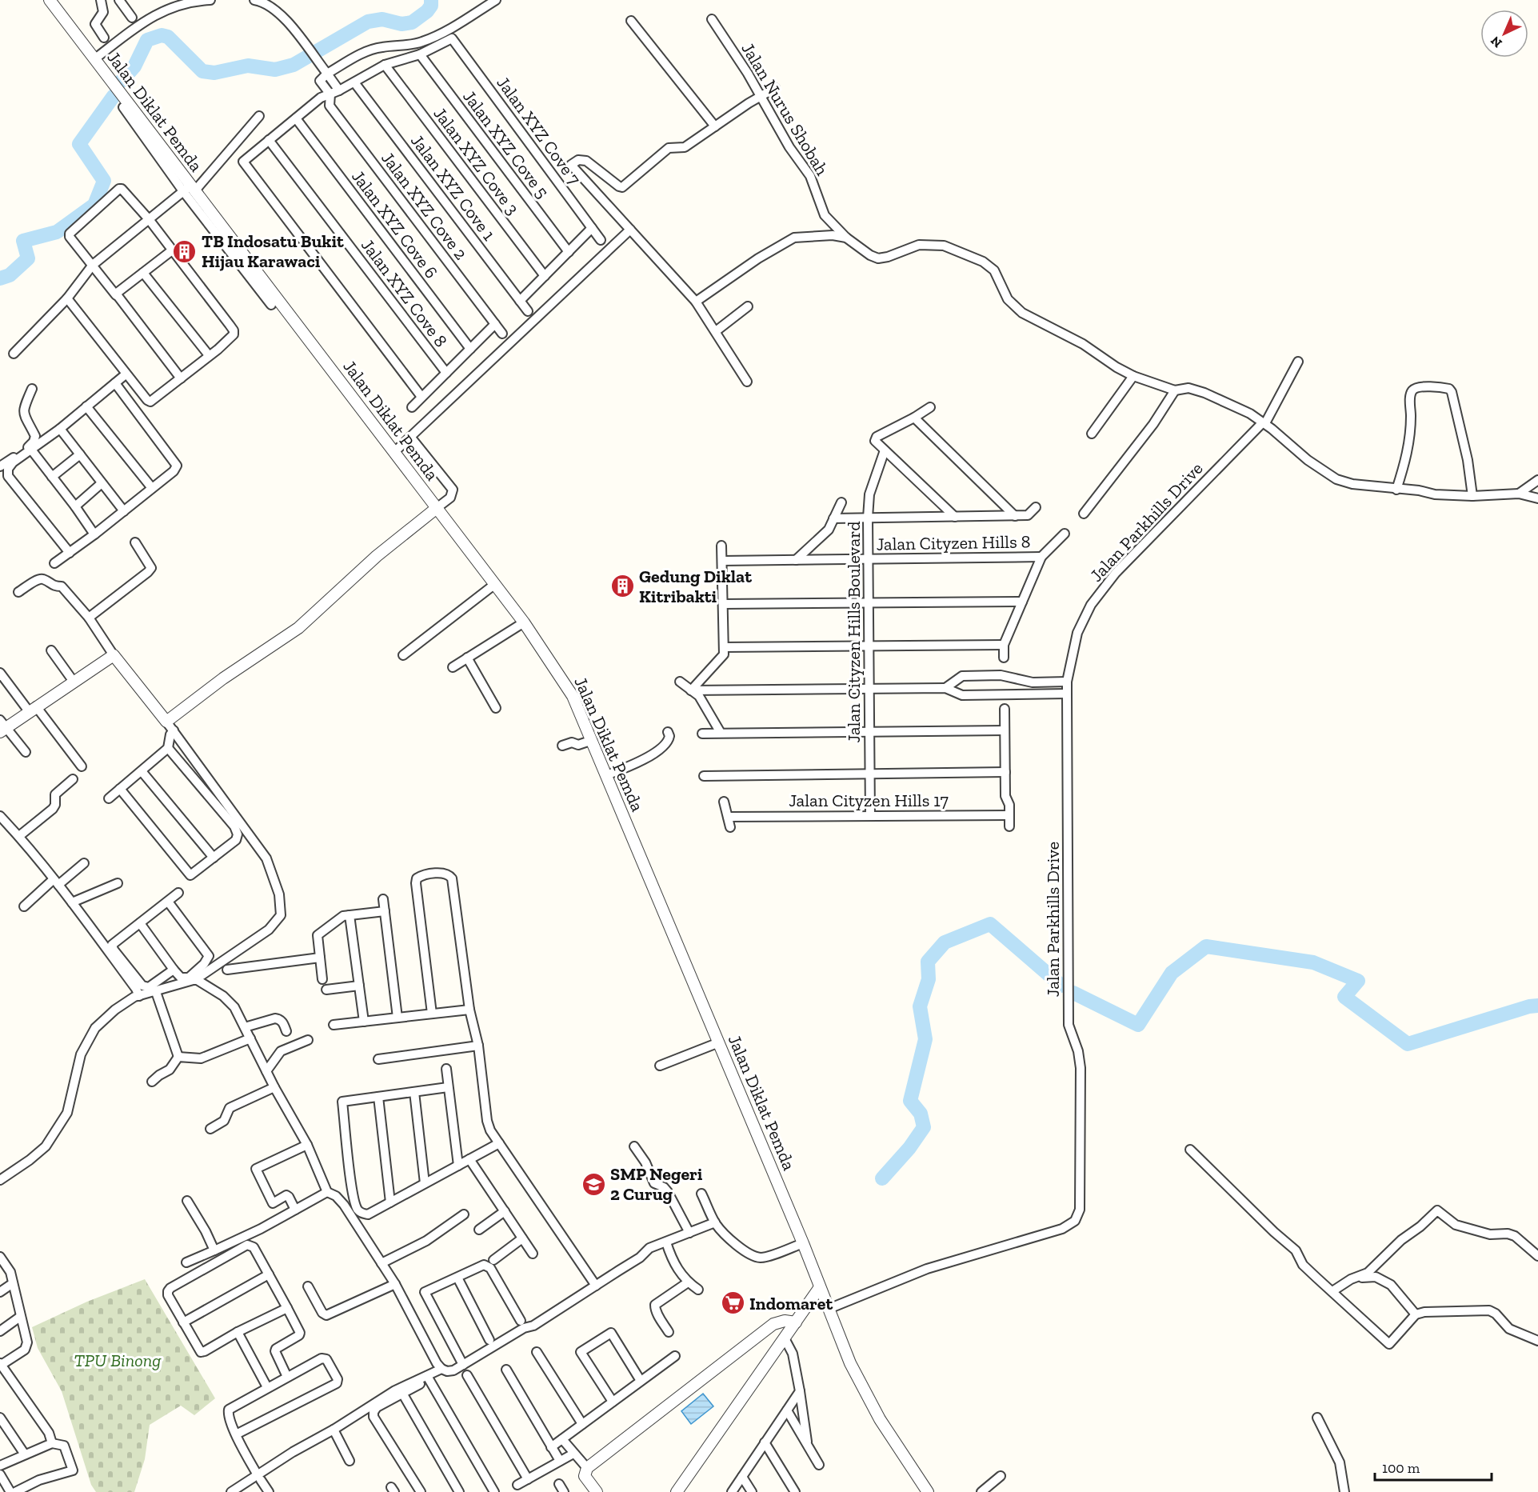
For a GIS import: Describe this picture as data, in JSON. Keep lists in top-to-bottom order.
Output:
{
  "streets": {
    "street": [
      "Jalan Nurus Shobah",
      "Jalan Diklat Pemda",
      "Jalan XYZ Cove 7",
      "Jalan XYZ Cove 5",
      "Jalan XYZ Cove 3",
      "Jalan XYZ Cove 1",
      "Jalan XYZ Cove 2",
      "Jalan XYZ Cove 6",
      "Jalan XYZ Cove 8",
      "Jalan Parkhills Drive",
      "Jalan Cityzen Hills 8",
      "Jalan Cityzen Hills Boulevard",
      "Jalan Cityzen Hills 17"
    ]
  },
  "crossings": [
    ["Jalan Nurus Shobah", "Jalan Parkhills Drive"],
    ["Jalan Diklat Pemda", "Jalan Parkhills Drive"],
    ["Jalan XYZ Cove 7", "Jalan XYZ Cove 5"],
    ["Jalan Cityzen Hills 8", "Jalan Cityzen Hills Boulevard"],
    ["Jalan Cityzen Hills Boulevard", "Jalan Cityzen Hills 17"]
  ],
  "parks": ["TPU Binong"],
  "places": {
    "building": ["TB Indosatu Bukit Hijau Karawaci", "Gedung Diklat Kitribakti"],
    "school or university": ["SMP Negeri 2 Curug"],
    "supermarket": ["Indomaret"]
  },
  "scale_bar": "100 m",
  "north": "bottom left"
}
